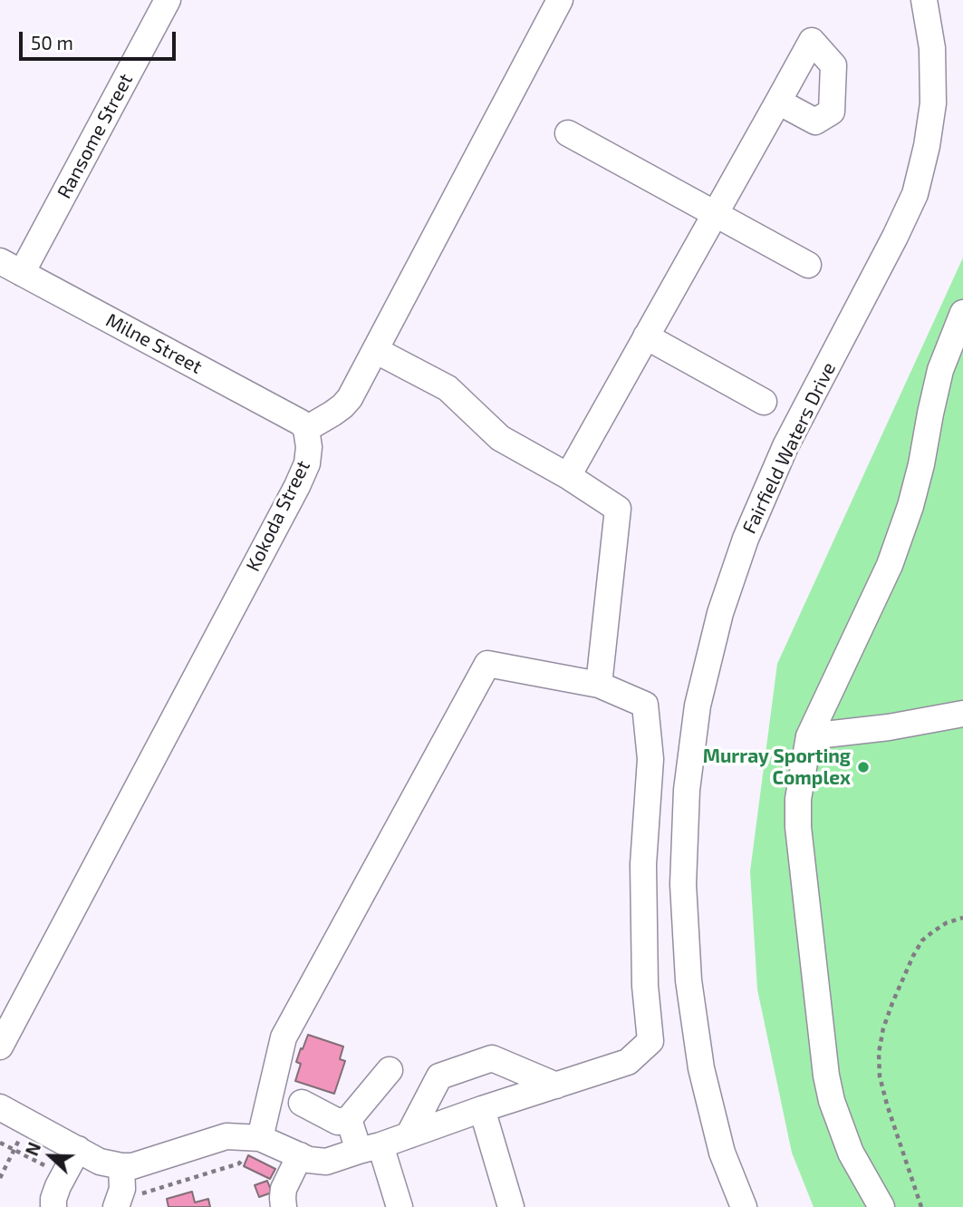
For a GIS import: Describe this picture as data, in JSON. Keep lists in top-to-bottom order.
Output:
{
  "streets": {
    "street": [
      "Ransome Street",
      "Milne Street",
      "Fairfield Waters Drive",
      "Kokoda Street"
    ]
  },
  "crossings": [
    ["Ransome Street", "Milne Street"],
    ["Milne Street", "Kokoda Street"]
  ],
  "places": ["Murray Sporting Complex"],
  "scale_bar": "50 m",
  "north": "left"
}
